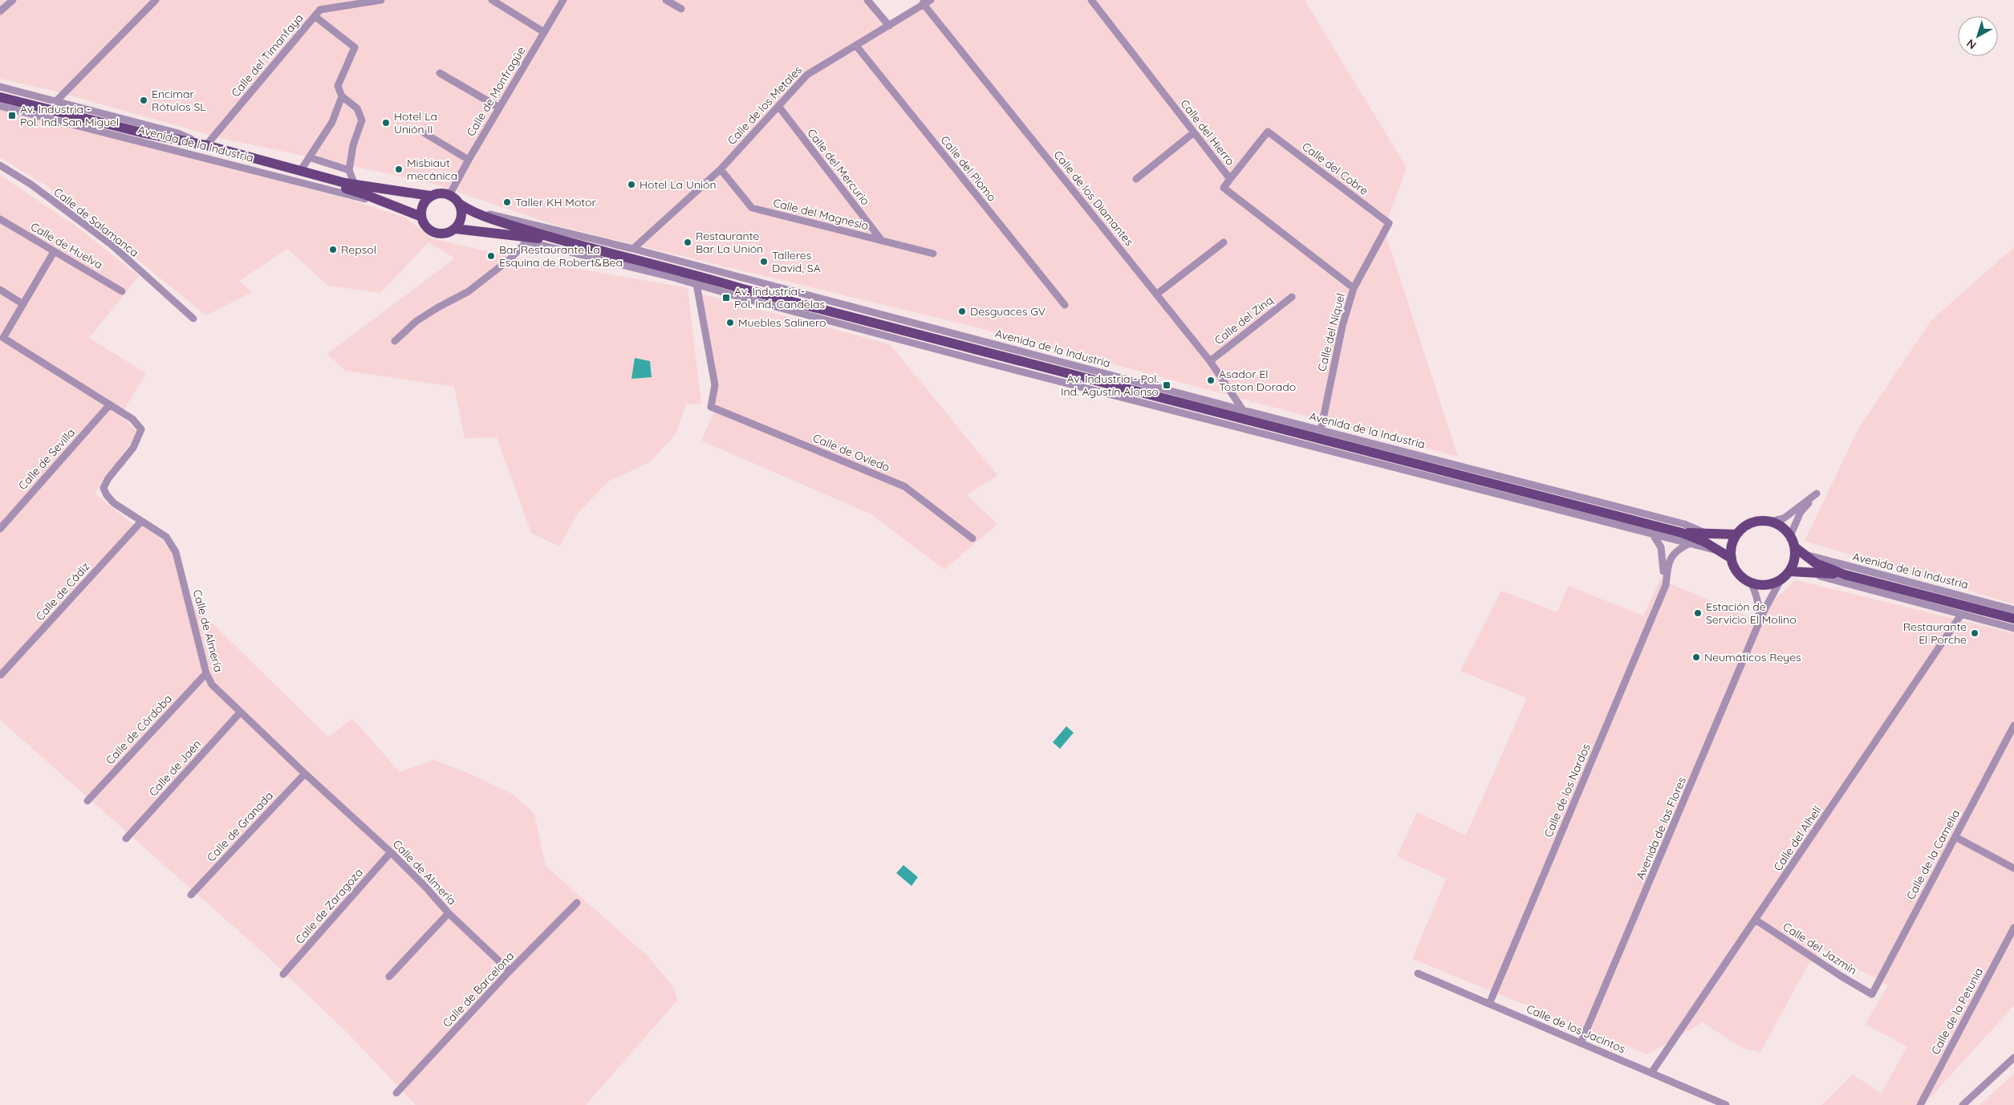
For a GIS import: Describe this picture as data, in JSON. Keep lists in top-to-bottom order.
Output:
{
  "streets": {
    "main road": ["Avenida de la Industria"],
    "street": [
      "Calle del Timanfaya",
      "Calle de Monfragüe",
      "Calle de los Metales",
      "Calle del Hierro",
      "Calle del Mercurio",
      "Calle del Plomo",
      "Calle del Cobre",
      "Calle de los Diamantes",
      "Calle del Magnesio",
      "Calle de Salamanca",
      "Calle de Huelva",
      "Calle del Zinq",
      "Calle del Níquel",
      "Calle de Oviedo",
      "Calle de Sevilla",
      "Calle de Cádiz",
      "Calle de Almería",
      "Calle de Córdoba",
      "Calle de Jaén",
      "Calle de los Nardos",
      "Calle de Granada",
      "Avenida de las Flores",
      "Calle del Alhelí",
      "Calle de la Camelia",
      "Calle de Zaragoza",
      "Calle del Jazmín",
      "Calle de Barcelona",
      "Calle de la Petunia",
      "Calle de los Jacintos"
    ]
  },
  "crossings": [
    ["Calle del Timanfaya", "Avenida de la Industria"],
    ["Calle de Monfragüe", "Avenida de la Industria"],
    ["Calle de los Metales", "Avenida de la Industria"],
    ["Calle de los Metales", "Calle del Mercurio"],
    ["Calle de los Metales", "Calle del Plomo"],
    ["Calle de los Metales", "Calle de los Diamantes"],
    ["Calle de los Metales", "Calle del Magnesio"],
    ["Calle del Hierro", "Calle del Cobre"],
    ["Calle del Hierro", "Calle del Níquel"],
    ["Avenida de la Industria", "Calle de los Diamantes"],
    ["Avenida de la Industria", "Calle del Níquel"],
    ["Avenida de la Industria", "Calle de Oviedo"],
    ["Avenida de la Industria", "Calle de los Nardos"],
    ["Avenida de la Industria", "Avenida de las Flores"],
    ["Avenida de la Industria", "Calle del Alhelí"],
    ["Calle del Mercurio", "Calle del Magnesio"],
    ["Calle del Cobre", "Calle del Níquel"],
    ["Calle de los Diamantes", "Calle del Zinq"],
    ["Calle de Sevilla", "Calle de Almería"],
    ["Calle de Cádiz", "Calle de Almería"],
    ["Calle de Almería", "Calle de Córdoba"],
    ["Calle de Almería", "Calle de Jaén"],
    ["Calle de Almería", "Calle de Granada"],
    ["Calle de Almería", "Calle de Zaragoza"],
    ["Calle de Almería", "Calle de Barcelona"],
    ["Calle de los Nardos", "Calle de los Jacintos"],
    ["Avenida de las Flores", "Calle de los Jacintos"],
    ["Calle del Alhelí", "Calle del Jazmín"],
    ["Calle del Alhelí", "Calle de los Jacintos"],
    ["Calle de la Camelia", "Calle del Jazmín"]
  ],
  "places": {
    "other": [
      "Encimar Rótulos SL",
      "Hotel La Unión II",
      "Misbiaut mecánica",
      "Hotel La Unión",
      "Taller KH Motor",
      "Restaurante Bar La Unión",
      "Repsol",
      "Bar Restaurante La Esquina de Robert&Bea",
      "Talleres David, SA",
      "Desguaces GV",
      "Muebles Salinero",
      "Asador El Toston Dorado",
      "Estación de Servicio El Molino",
      "Restaurante El Porche",
      "Neumáticos Reyes"
    ],
    "transit": ["Av. Industria - Pol. Ind. San Miguel", "Av. Industria - Pol. Ind. Candelas", "Av. Industria - Pol. Ind. Agustín Alonso"]
  },
  "north": "bottom left"
}
